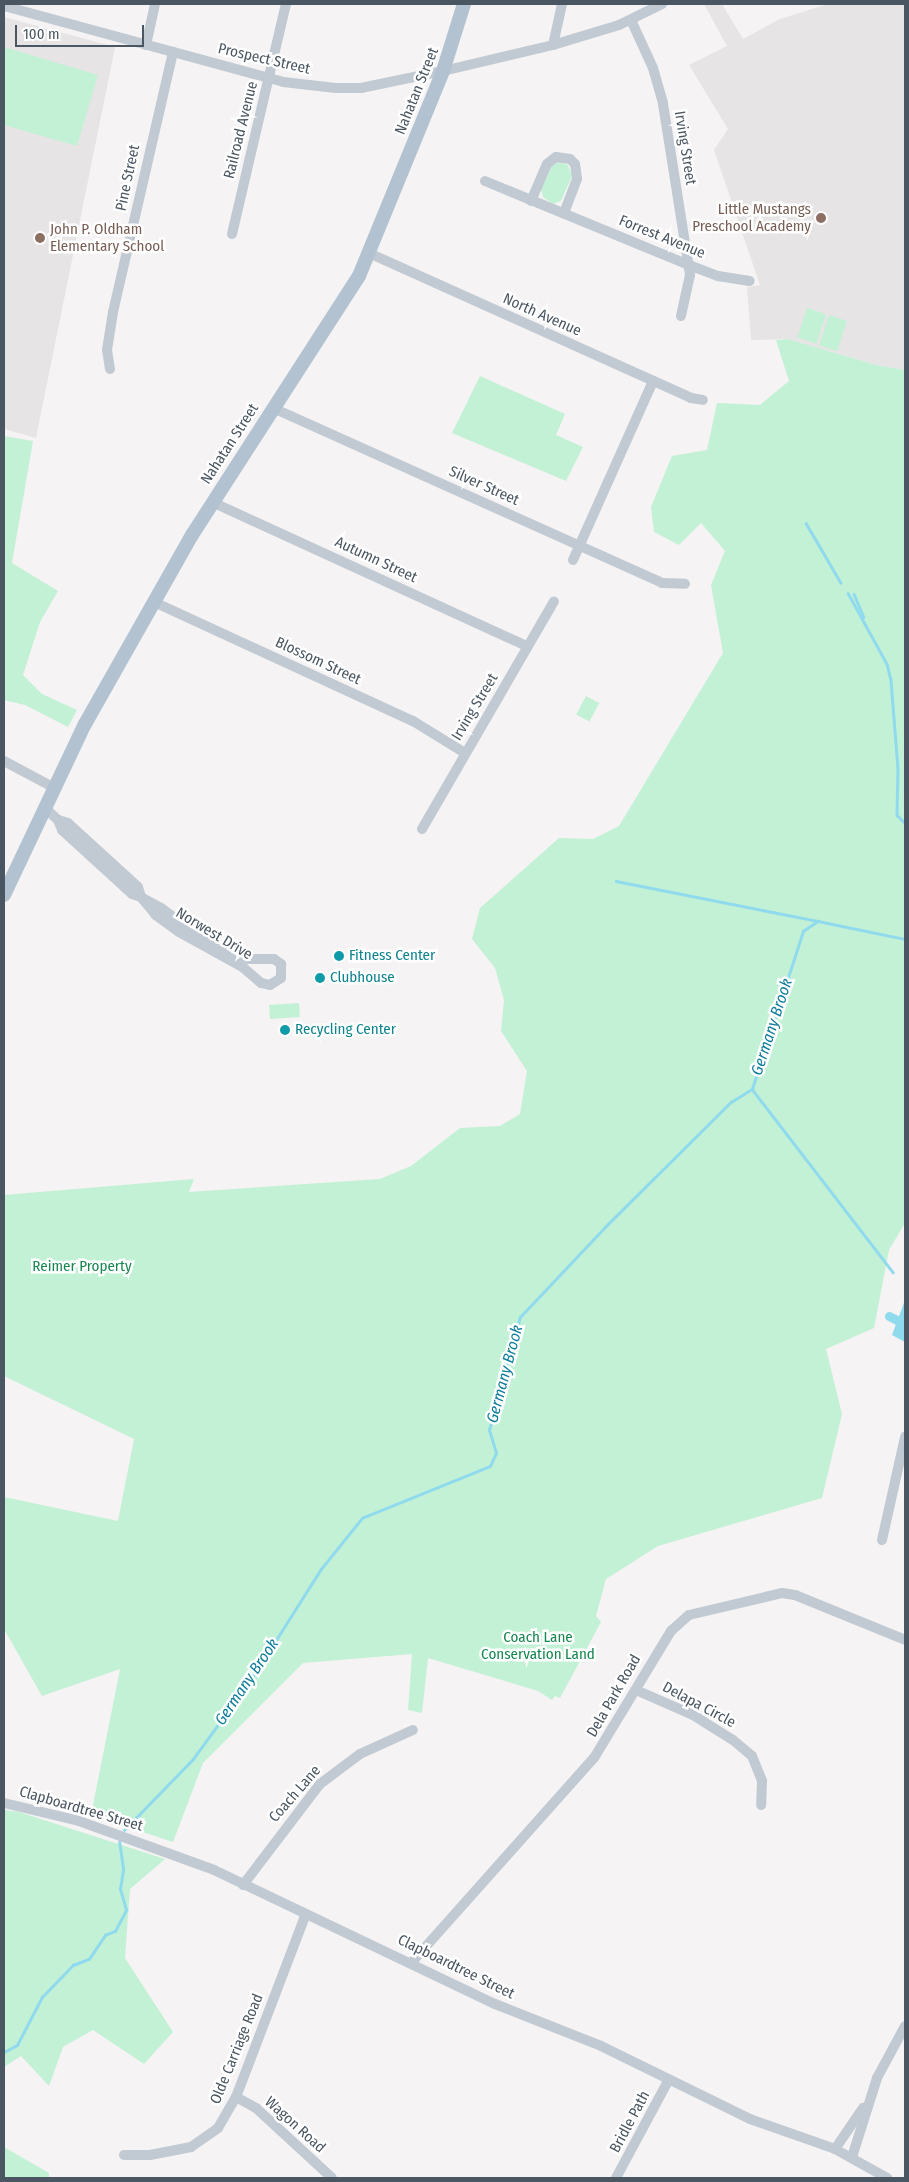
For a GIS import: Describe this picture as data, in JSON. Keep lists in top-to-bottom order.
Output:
{
  "streets": {
    "main road": ["Nahatan Street"],
    "street": [
      "Prospect Street",
      "Railroad Avenue",
      "Irving Street",
      "Pine Street",
      "Forrest Avenue",
      "North Avenue",
      "Silver Street",
      "Autumn Street",
      "Blossom Street",
      "Norwest Drive",
      "Dela Park Road",
      "Delapa Circle",
      "Coach Lane",
      "Clapboardtree Street",
      "Olde Carriage Road",
      "Bridle Path",
      "Wagon Road"
    ]
  },
  "crossings": [
    ["Prospect Street", "Nahatan Street"],
    ["Prospect Street", "Railroad Avenue"],
    ["Prospect Street", "Irving Street"],
    ["Prospect Street", "Pine Street"],
    ["Nahatan Street", "North Avenue"],
    ["Nahatan Street", "Silver Street"],
    ["Nahatan Street", "Autumn Street"],
    ["Nahatan Street", "Blossom Street"],
    ["Nahatan Street", "Norwest Drive"],
    ["Irving Street", "Forrest Avenue"],
    ["Irving Street", "Autumn Street"],
    ["Irving Street", "Blossom Street"],
    ["Dela Park Road", "Delapa Circle"],
    ["Dela Park Road", "Clapboardtree Street"],
    ["Coach Lane", "Clapboardtree Street"],
    ["Clapboardtree Street", "Olde Carriage Road"],
    ["Clapboardtree Street", "Bridle Path"],
    ["Olde Carriage Road", "Wagon Road"]
  ],
  "water": ["Germany Brook"],
  "parks": ["Reimer Property", "Coach Lane Conservation Land"],
  "places": [
    "Little Mustangs Preschool Academy",
    "John P. Oldham Elementary School",
    "Fitness Center",
    "Clubhouse",
    "Recycling Center"
  ],
  "scale_bar": "100 m"
}
